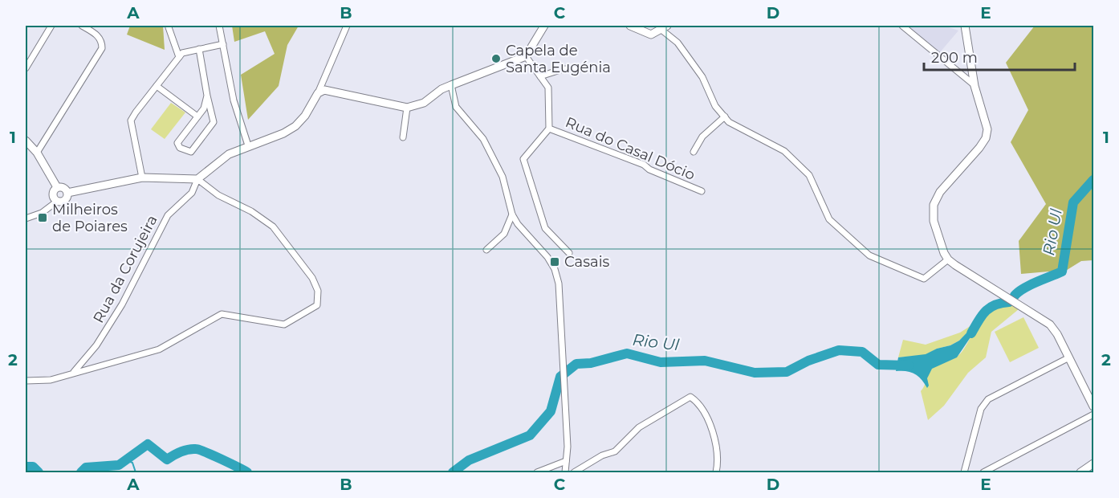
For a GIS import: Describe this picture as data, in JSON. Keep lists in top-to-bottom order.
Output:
{
  "streets": {
    "street": ["Rua do Casal Dócio", "Rua da Corujeira"]
  },
  "water": ["Rio Ul"],
  "places": {
    "other": ["Capela de Santa Eugénia"],
    "transit": ["Milheiros de Poiares", "Casais"]
  },
  "scale_bar": "200 m",
  "grid": {
    "columns": [
      "A",
      "B",
      "C",
      "D",
      "E"
    ],
    "rows": ["1", "2"]
  }
}
